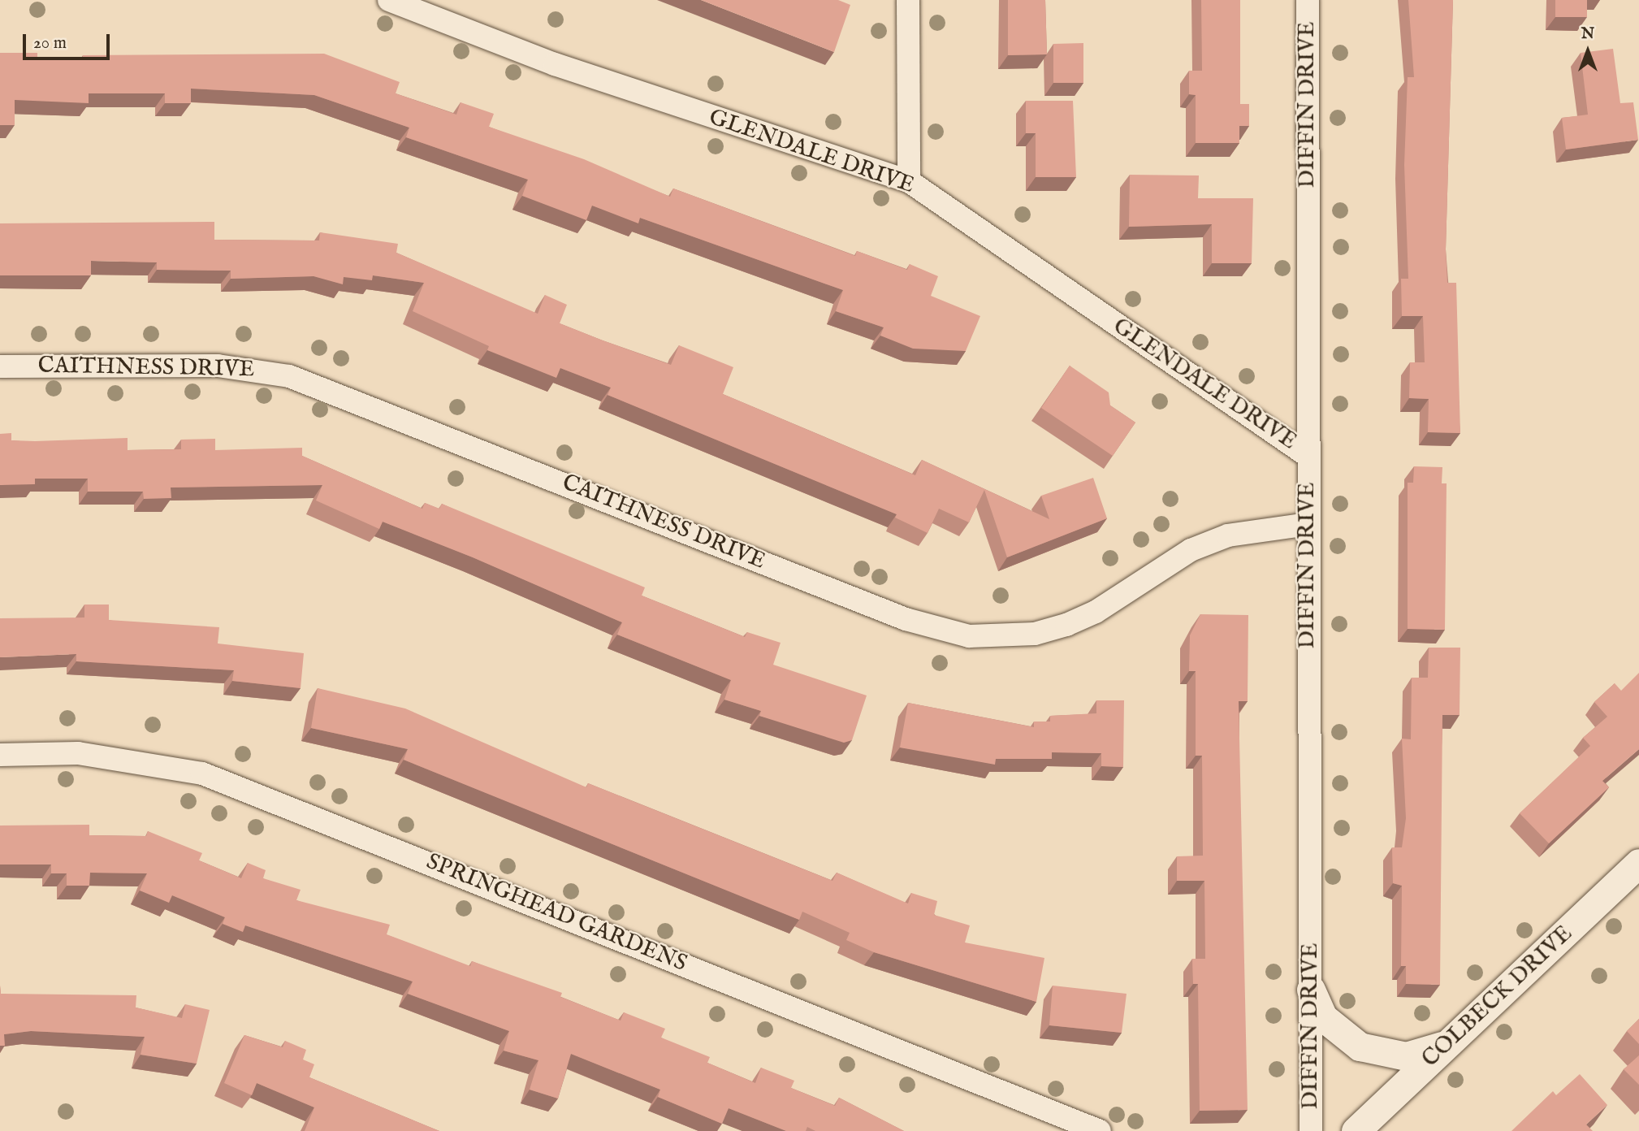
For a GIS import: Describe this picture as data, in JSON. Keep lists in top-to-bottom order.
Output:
{
  "streets": {
    "street": [
      "DIFFIN DRIVE",
      "GLENDALE DRIVE",
      "CAITHNESS DRIVE",
      "SPRINGHEAD GARDENS",
      "COLBECK DRIVE"
    ]
  },
  "crossings": [
    ["DIFFIN DRIVE", "GLENDALE DRIVE"],
    ["DIFFIN DRIVE", "CAITHNESS DRIVE"]
  ],
  "scale_bar": "20 m",
  "north": "top"
}
